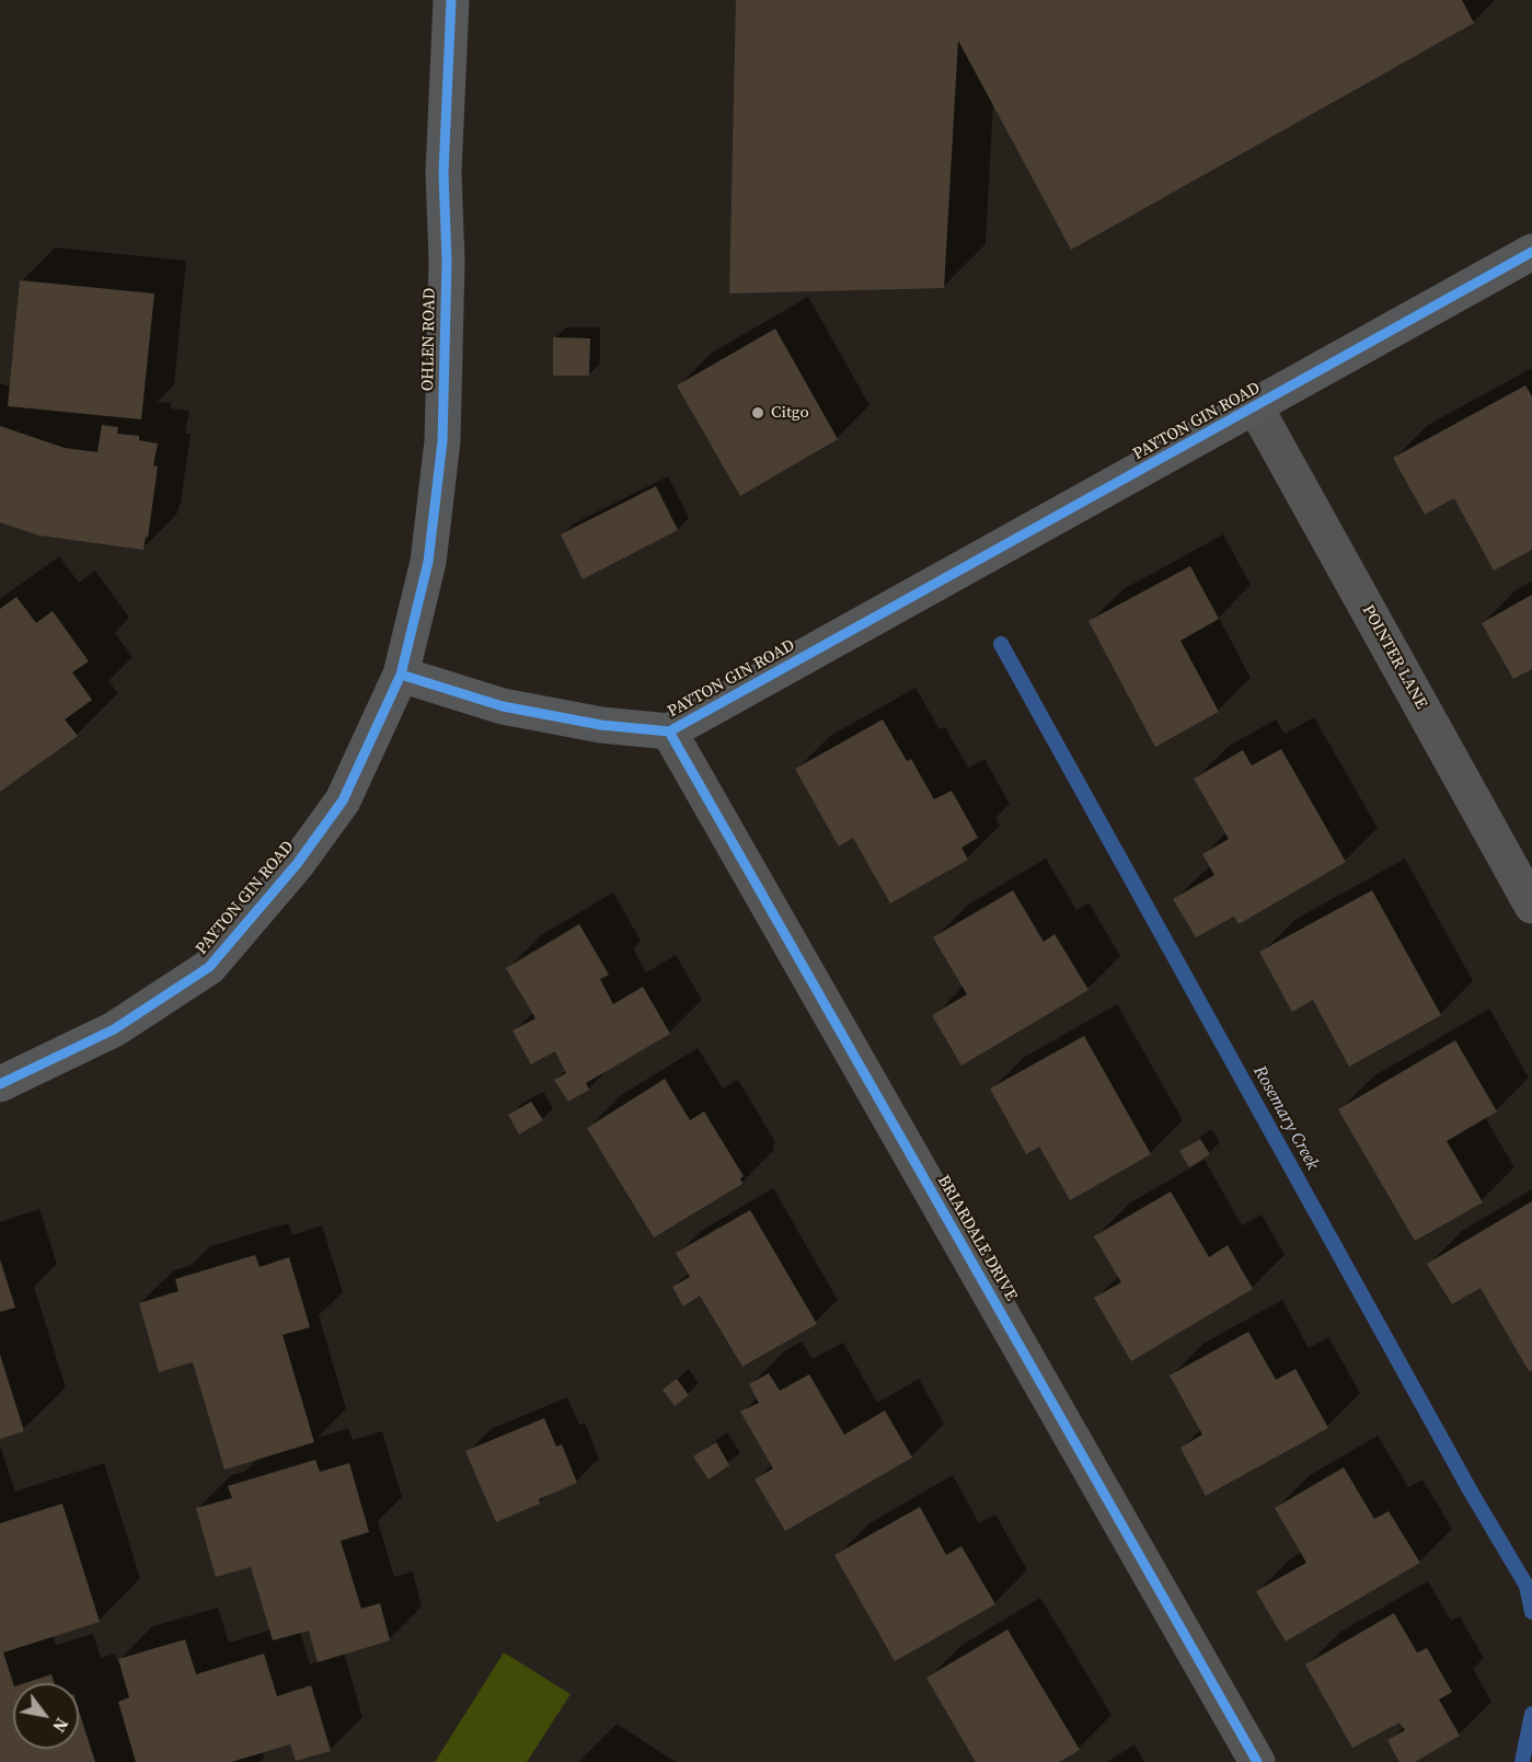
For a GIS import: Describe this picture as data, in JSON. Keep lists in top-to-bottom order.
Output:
{
  "streets": {
    "street": [
      "OHLEN ROAD",
      "PAYTON GIN ROAD",
      "POINTER LANE",
      "BRIARDALE DRIVE"
    ]
  },
  "crossings": [
    ["OHLEN ROAD", "PAYTON GIN ROAD"],
    ["PAYTON GIN ROAD", "POINTER LANE"],
    ["PAYTON GIN ROAD", "BRIARDALE DRIVE"]
  ],
  "water": ["Rosemary Creek"],
  "places": ["Citgo"],
  "north": "bottom right"
}
